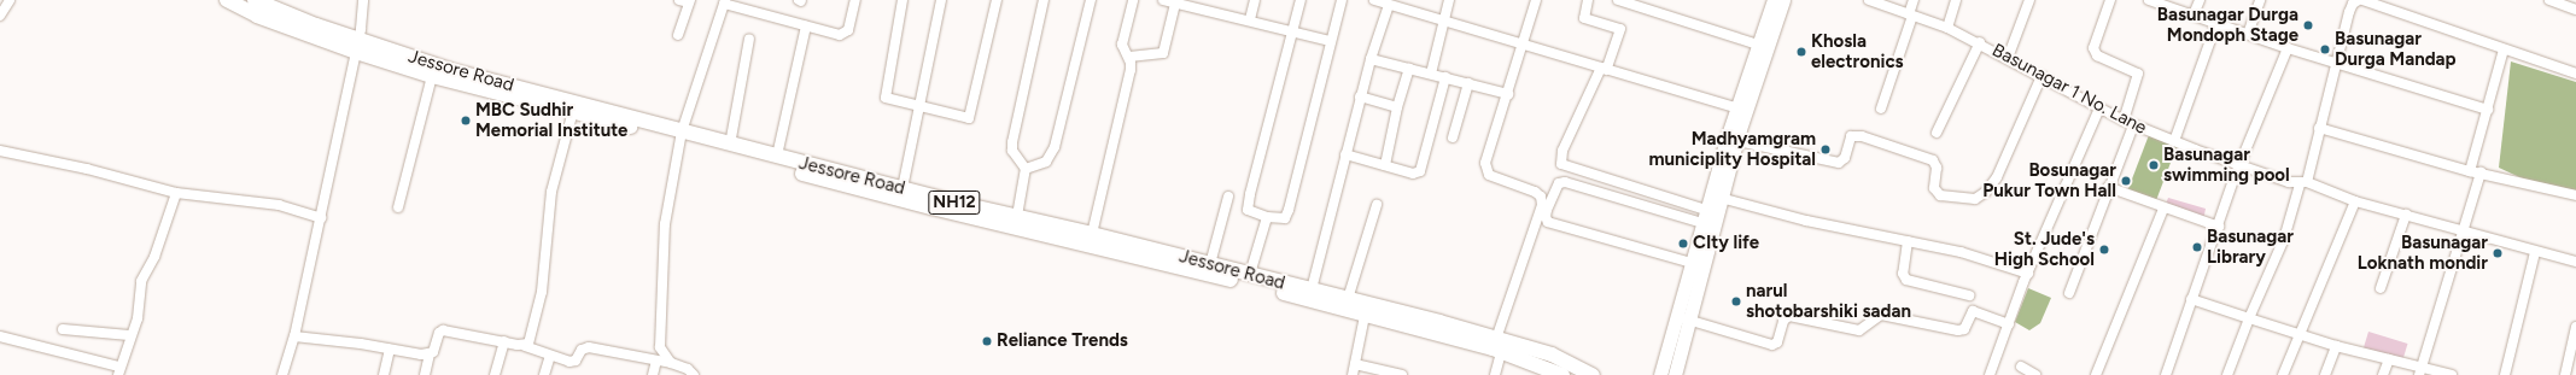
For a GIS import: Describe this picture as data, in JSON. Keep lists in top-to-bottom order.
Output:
{
  "streets": {
    "highway": ["Jessore Road", "NH12"],
    "street": ["Basunagar 1 No. Lane"]
  },
  "places": [
    "Basunagar Durga Mondoph Stage",
    "Basunagar Durga Mandap",
    "Khosla electronics",
    "MBC Sudhir Memorial Institute",
    "Madhyamgram municiplity Hospital",
    "Basunagar swimming pool",
    "Bosunagar Pukur Town Hall",
    "CIty life",
    "Basunagar Library",
    "St. Jude's High School",
    "Basunagar Loknath mondir",
    "narul shotobarshiki sadan",
    "Reliance Trends"
  ]
}
